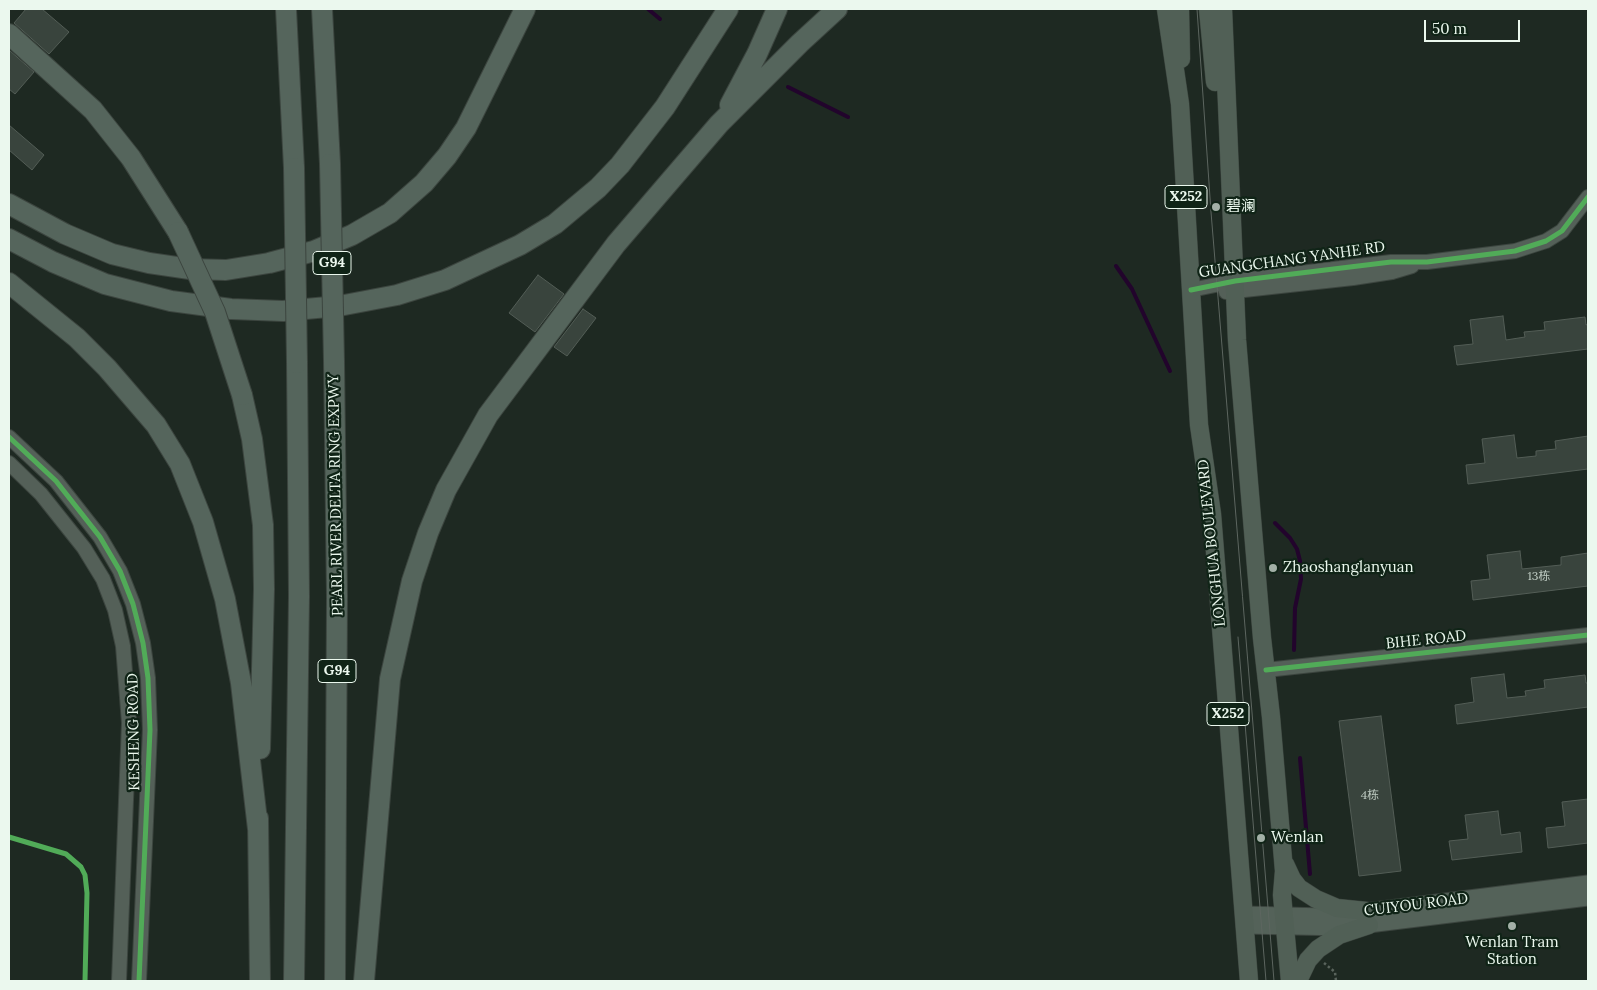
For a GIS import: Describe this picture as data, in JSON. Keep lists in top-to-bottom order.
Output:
{
  "streets": {
    "highway": ["G94", "PEARL RIVER DELTA RING EXPWY"],
    "main road": ["X252", "LONGHUA BOULEVARD", "CUIYOU ROAD"],
    "street": ["GUANGCHANG YANHE RD", "BIHE ROAD", "KESHENG ROAD"]
  },
  "crossings": [
    ["X252", "GUANGCHANG YANHE RD"],
    ["X252", "BIHE ROAD"],
    ["X252", "CUIYOU ROAD"],
    ["GUANGCHANG YANHE RD", "LONGHUA BOULEVARD"],
    ["LONGHUA BOULEVARD", "CUIYOU ROAD"]
  ],
  "places": [
    "碧澜",
    "Zhaoshanglanyuan",
    "Wenlan",
    "Wenlan Tram Station"
  ],
  "house_numbers": ["13栋", "4栋"],
  "scale_bar": "50 m"
}
